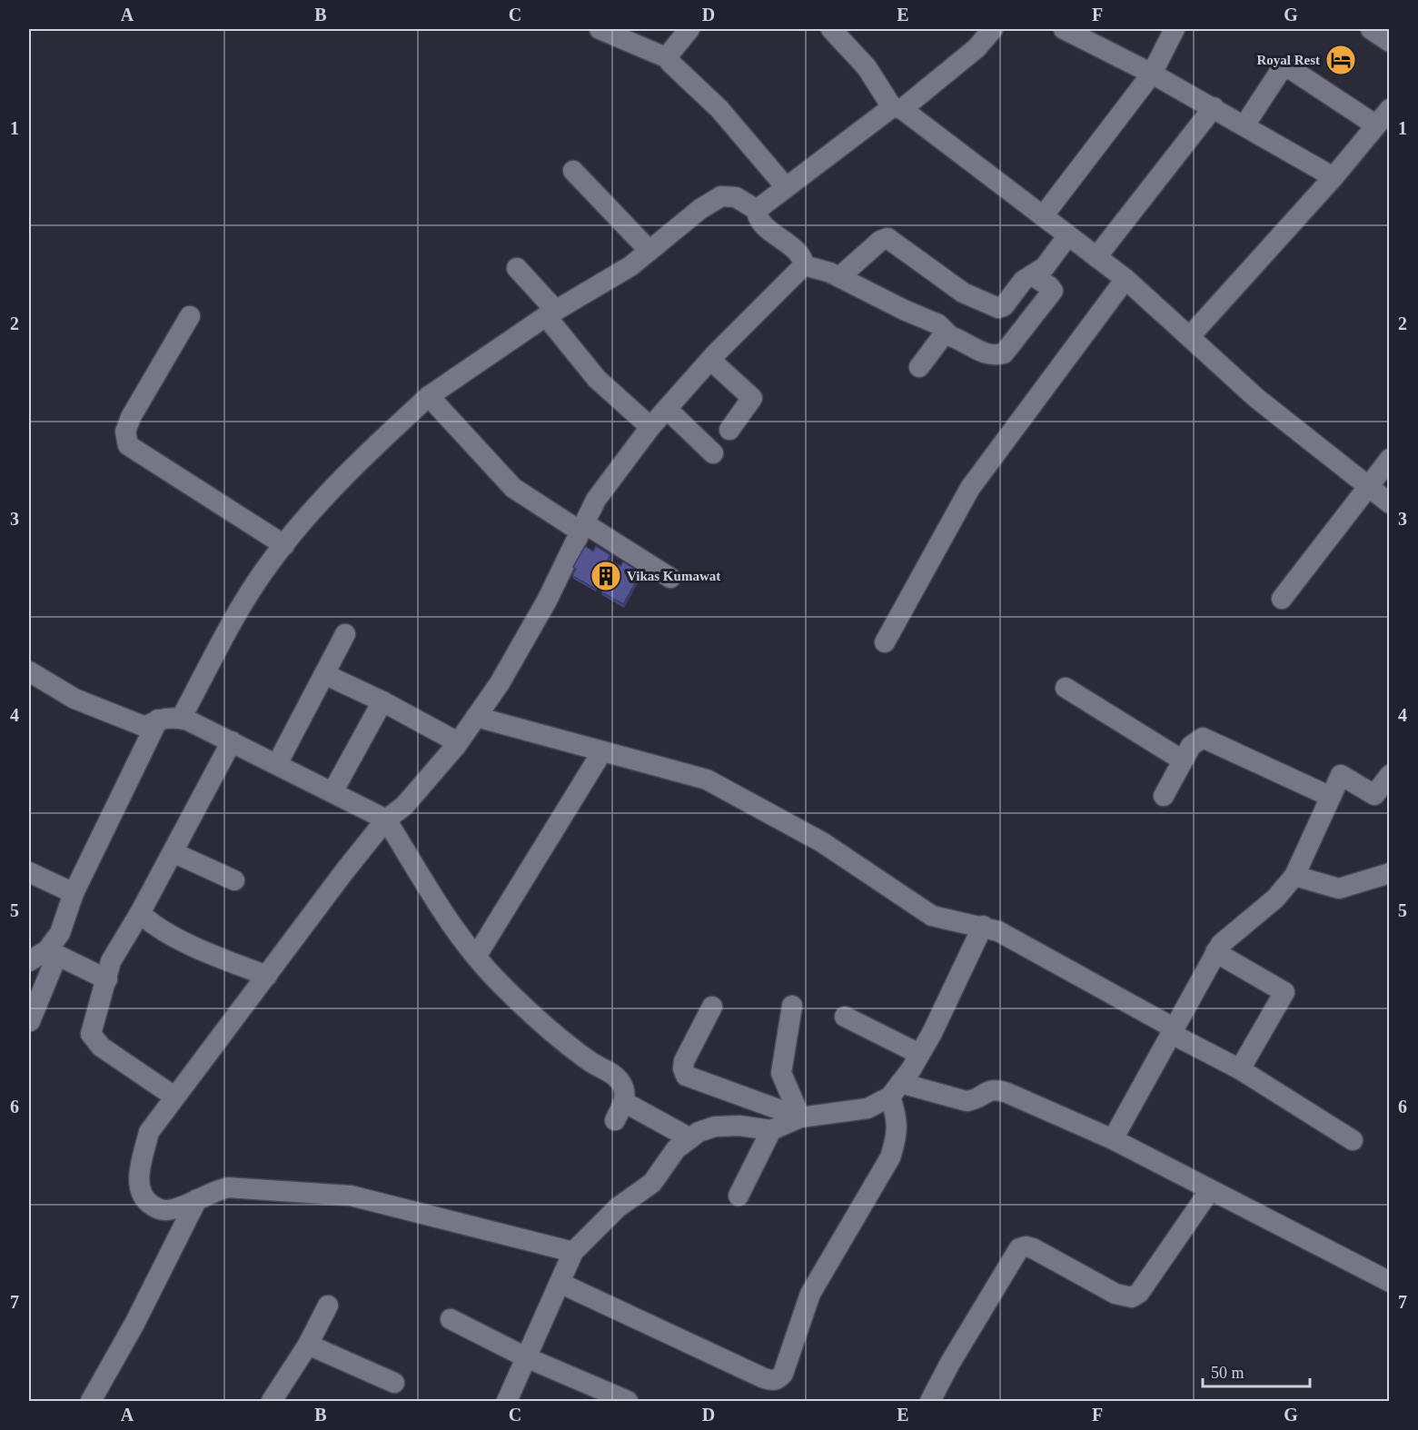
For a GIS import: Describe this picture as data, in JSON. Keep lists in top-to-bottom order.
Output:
{
  "places": {
    "hotel": ["Royal Rest"],
    "building": ["Vikas Kumawat"]
  },
  "scale_bar": "50 m",
  "grid": {
    "columns": [
      "A",
      "B",
      "C",
      "D",
      "E",
      "F",
      "G"
    ],
    "rows": [
      "1",
      "2",
      "3",
      "4",
      "5",
      "6",
      "7"
    ]
  }
}
